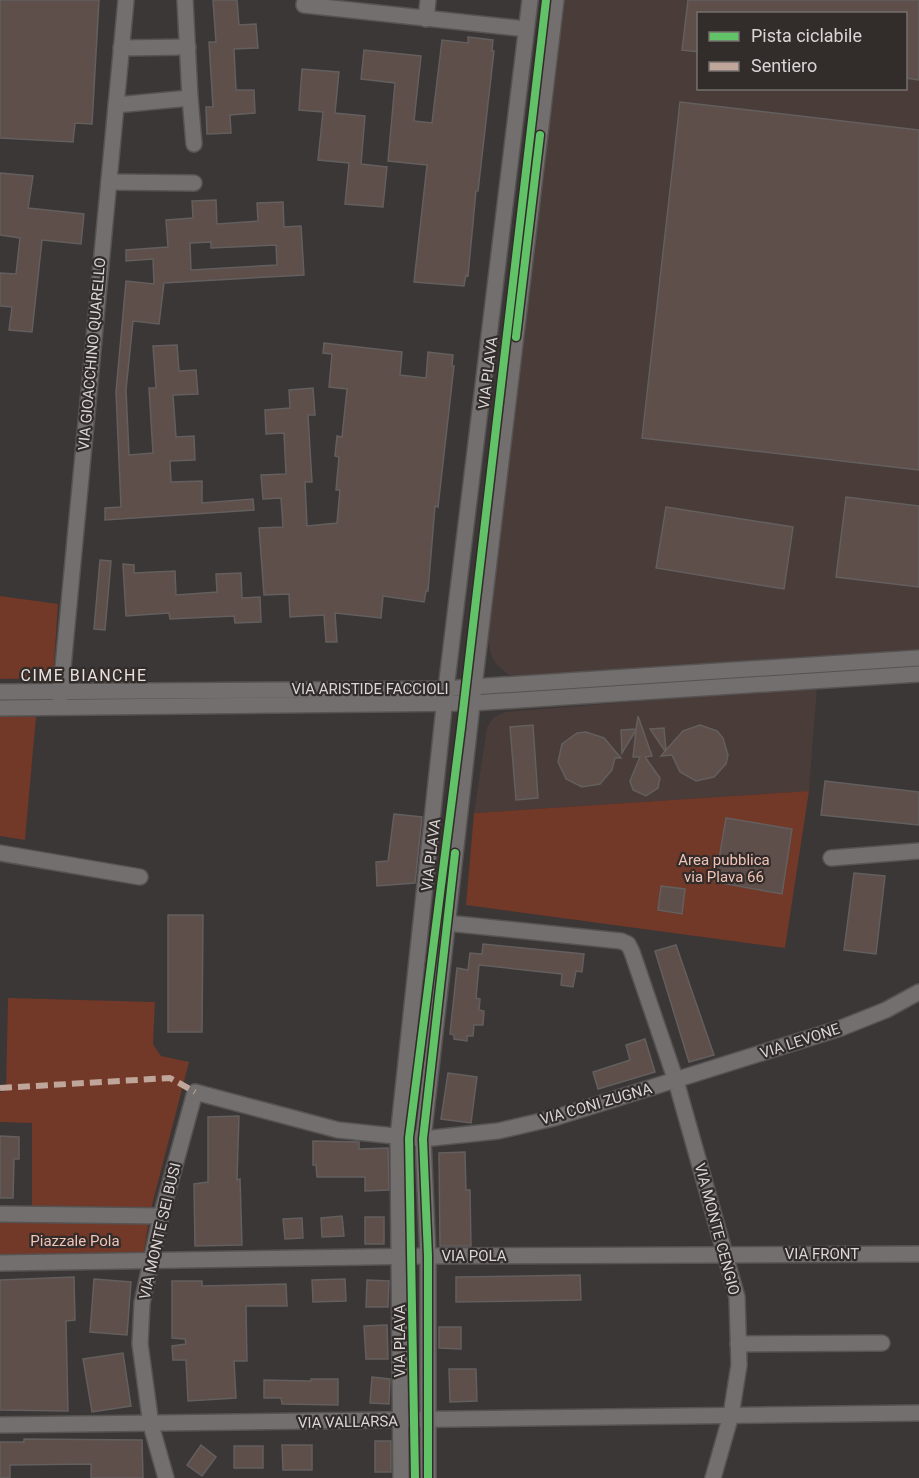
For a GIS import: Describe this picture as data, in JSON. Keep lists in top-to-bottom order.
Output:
{
  "streets": {
    "street": [
      "VIA GIOACCHINO QUARELLO",
      "VIA PLAVA",
      "VIA ARISTIDE FACCIOLI",
      "VIA LEVONE",
      "VIA CONI ZUGNA",
      "VIA MONTE CENGIO",
      "VIA MONTE SEI BUSI",
      "VIA FRONT",
      "VIA POLA",
      "VIA VALLARSA"
    ]
  },
  "crossings": [
    ["VIA GIOACCHINO QUARELLO", "VIA ARISTIDE FACCIOLI"],
    ["VIA PLAVA", "VIA ARISTIDE FACCIOLI"],
    ["VIA PLAVA", "VIA CONI ZUGNA"],
    ["VIA PLAVA", "VIA POLA"],
    ["VIA PLAVA", "VIA VALLARSA"],
    ["VIA LEVONE", "VIA CONI ZUGNA"],
    ["VIA LEVONE", "VIA MONTE CENGIO"],
    ["VIA CONI ZUGNA", "VIA MONTE CENGIO"],
    ["VIA CONI ZUGNA", "VIA MONTE SEI BUSI"],
    ["VIA MONTE CENGIO", "VIA FRONT"],
    ["VIA MONTE CENGIO", "VIA POLA"],
    ["VIA MONTE CENGIO", "VIA VALLARSA"],
    ["VIA MONTE SEI BUSI", "VIA POLA"],
    ["VIA MONTE SEI BUSI", "VIA VALLARSA"],
    ["VIA FRONT", "VIA POLA"]
  ],
  "districts": ["CIME BIANCHE"],
  "parks": ["Area pubblica via Plava 66", "Piazzale Pola"],
  "legend": ["Pista ciclabile", "Sentiero"]
}
